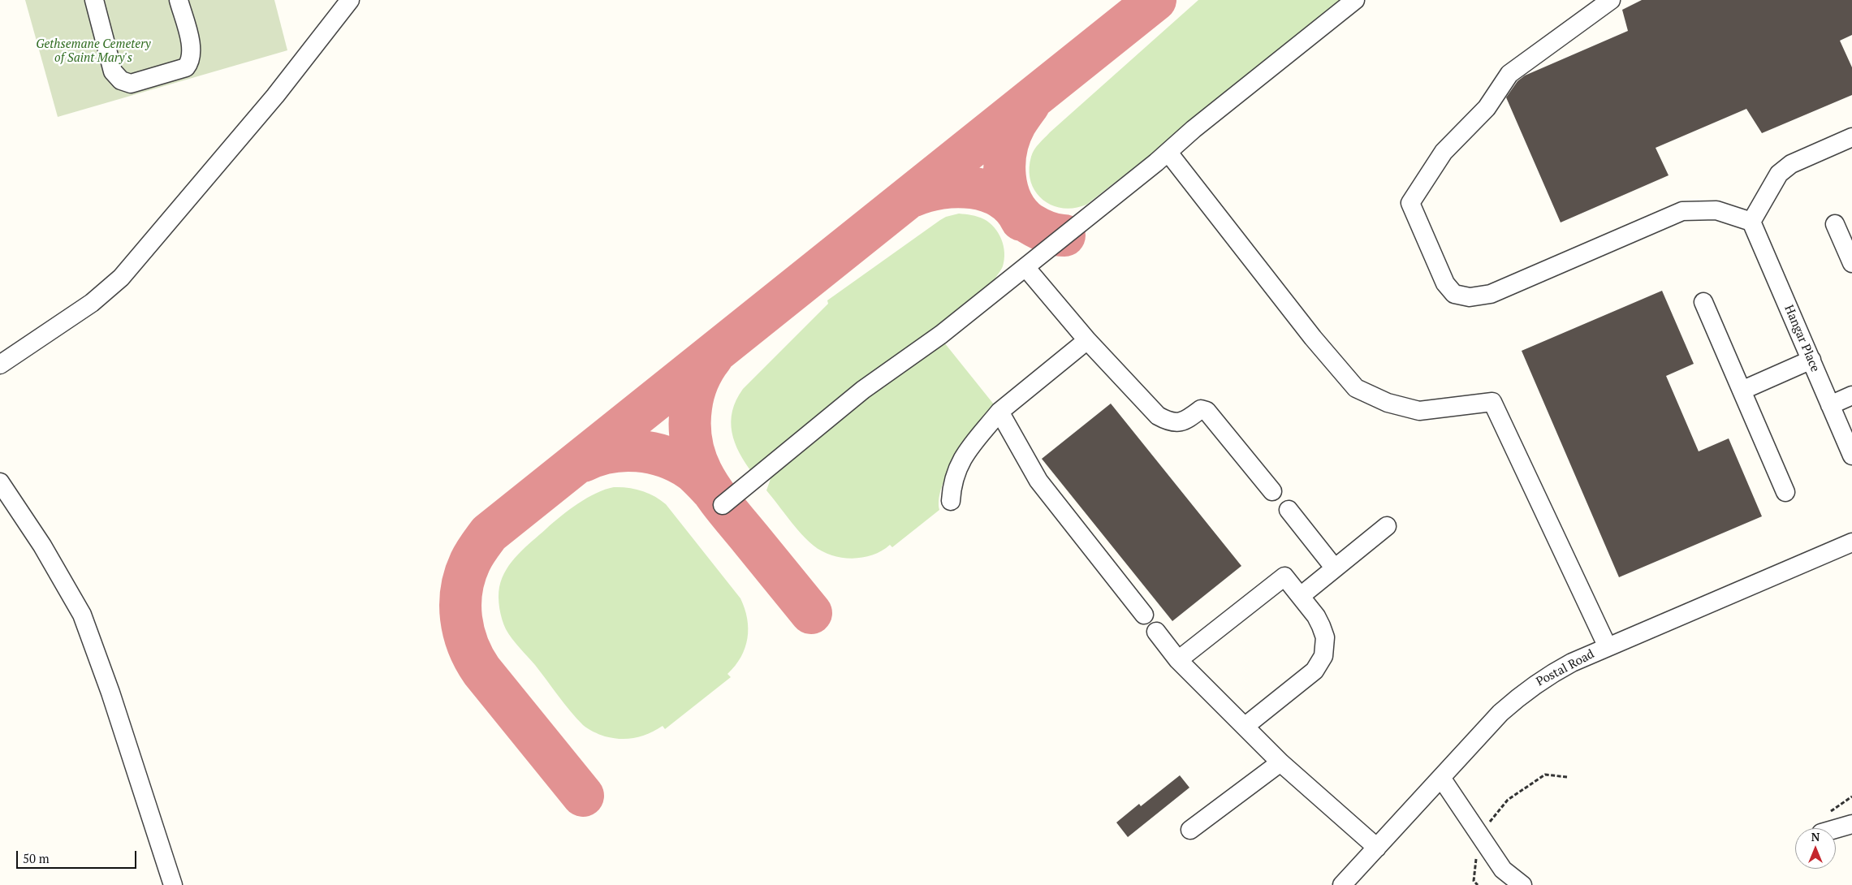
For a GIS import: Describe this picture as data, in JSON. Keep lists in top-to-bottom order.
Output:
{
  "streets": {
    "street": ["Hangar Place", "Postal Road"]
  },
  "parks": ["Gethsemane Cemetery of Saint Mary's"],
  "scale_bar": "50 m",
  "north": "top"
}
